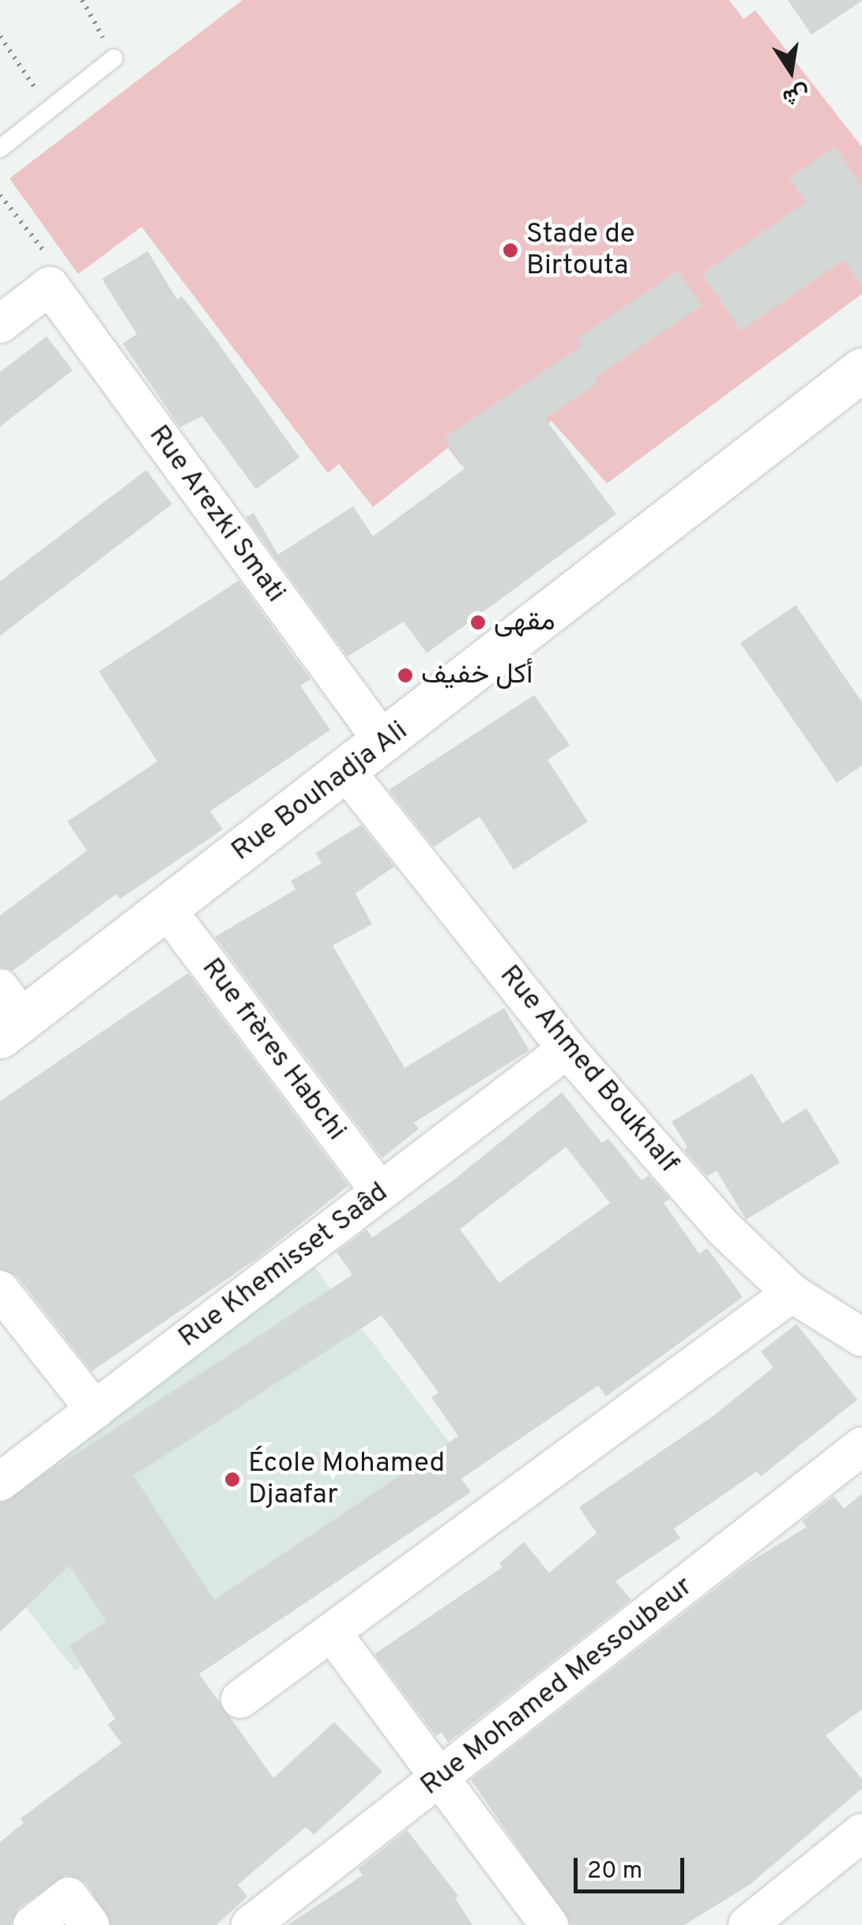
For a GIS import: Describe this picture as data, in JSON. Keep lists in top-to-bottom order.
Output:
{
  "streets": {
    "main road": ["Rue Bouhadja Ali"],
    "street": [
      "Rue Arezki Smati",
      "Rue frères Habchi",
      "Rue Ahmed Boukhalf",
      "Rue Khemisset Saâd",
      "Rue Mohamed Messoubeur"
    ]
  },
  "crossings": [
    ["Rue Arezki Smati", "Rue Bouhadja Ali"],
    ["Rue Bouhadja Ali", "Rue frères Habchi"],
    ["Rue Bouhadja Ali", "Rue Ahmed Boukhalf"],
    ["Rue frères Habchi", "Rue Khemisset Saâd"],
    ["Rue Ahmed Boukhalf", "Rue Khemisset Saâd"]
  ],
  "places": [
    "Stade de Birtouta",
    "مقهى",
    "أكل خفيف",
    "École Mohamed Djaafar"
  ],
  "scale_bar": "20 m",
  "north": "bottom"
}
